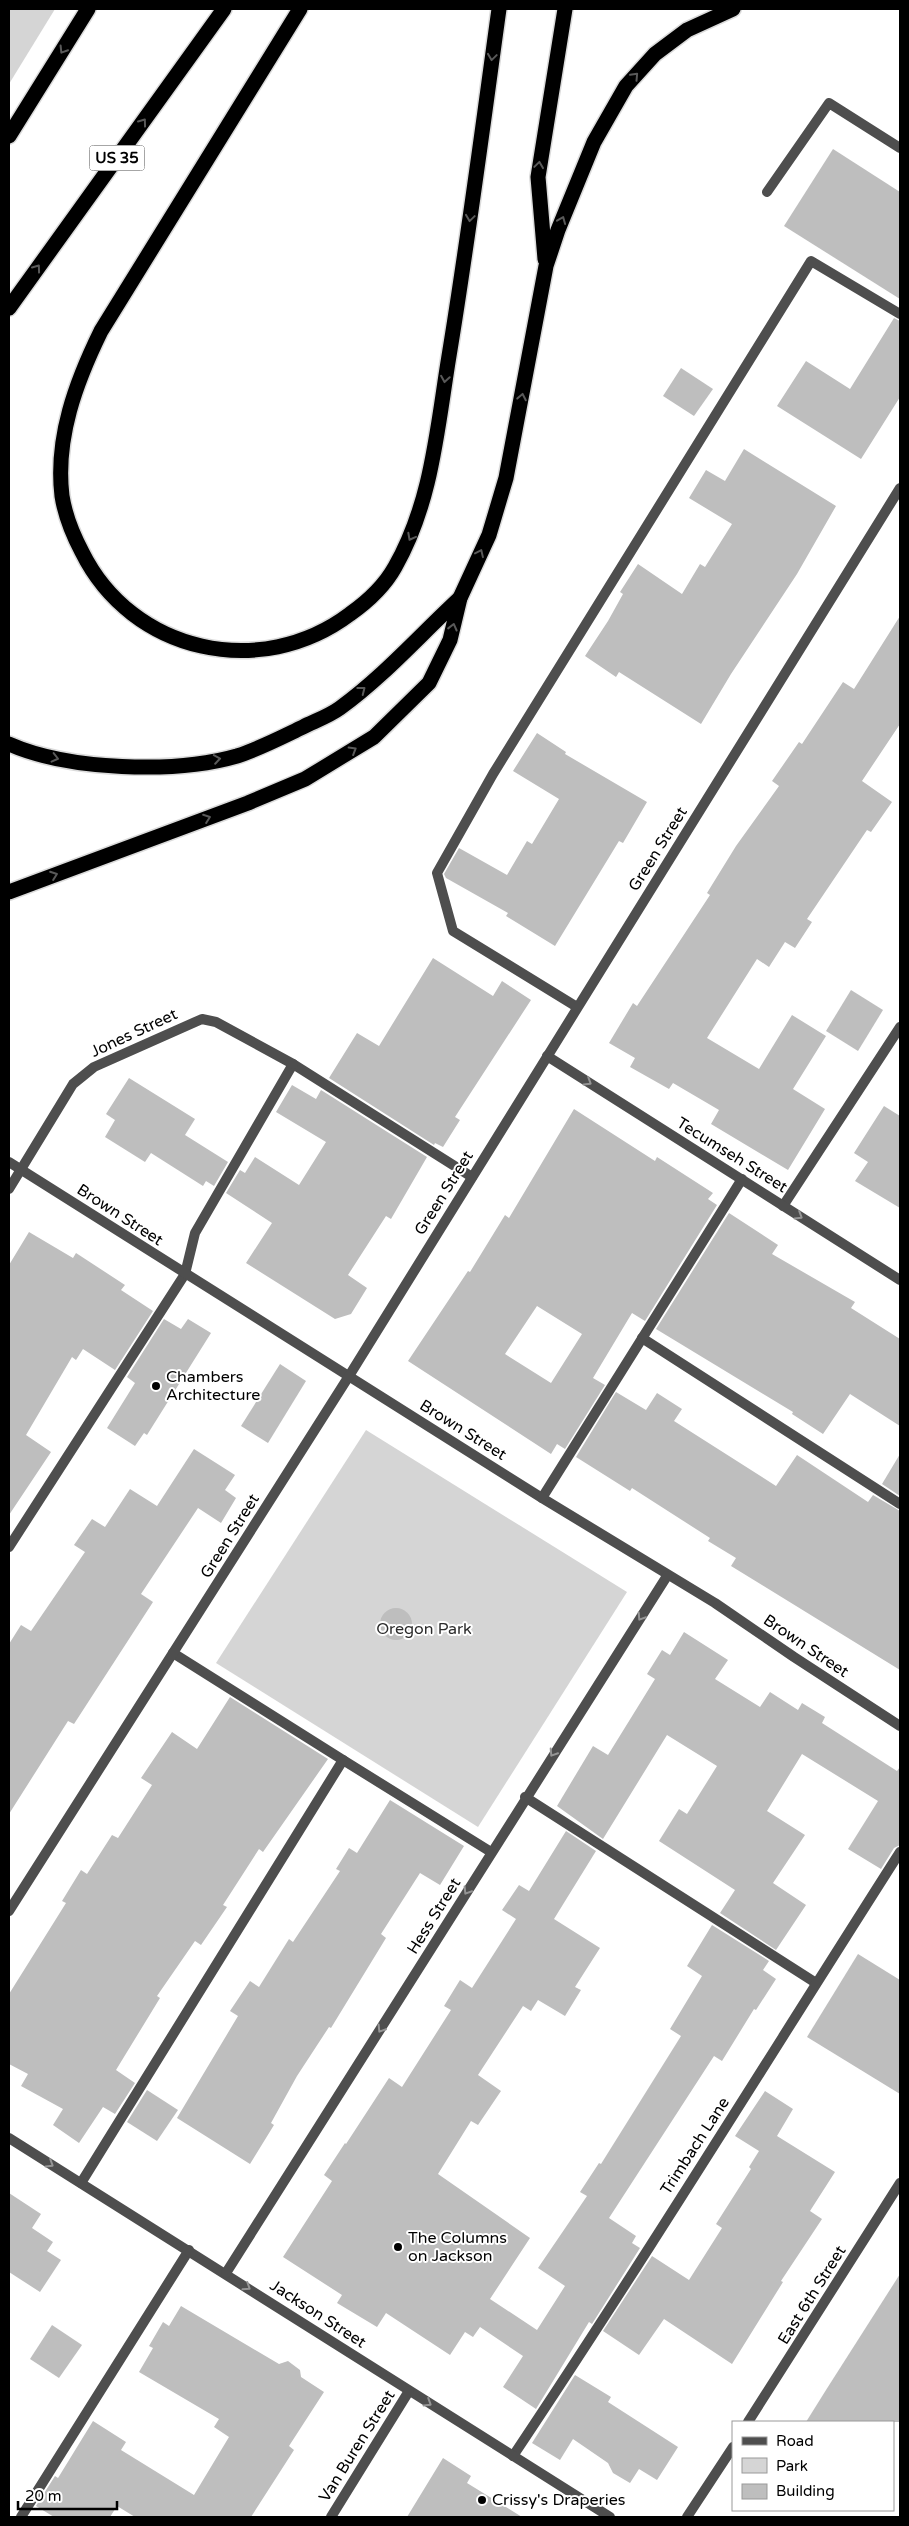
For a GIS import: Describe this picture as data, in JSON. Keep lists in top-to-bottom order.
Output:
{
  "streets": {
    "highway": ["US 35"],
    "street": [
      "Green Street",
      "Jones Street",
      "Tecumseh Street",
      "Brown Street",
      "Hess Street",
      "Trimbach Lane",
      "East 6th Street",
      "Jackson Street",
      "Van Buren Street"
    ]
  },
  "crossings": [
    ["Green Street", "Tecumseh Street"],
    ["Green Street", "Brown Street"],
    ["Jones Street", "Brown Street"],
    ["Brown Street", "Hess Street"],
    ["Hess Street", "Jackson Street"],
    ["Trimbach Lane", "Jackson Street"],
    ["Jackson Street", "Van Buren Street"]
  ],
  "one_way": ["Tecumseh Street", "Hess Street", "Jackson Street"],
  "parks": ["Oregon Park"],
  "places": ["Chambers Architecture", "The Columns on Jackson", "Crissy's Draperies"],
  "legend": ["Road", "Park", "Building"],
  "scale_bar": "20 m"
}
